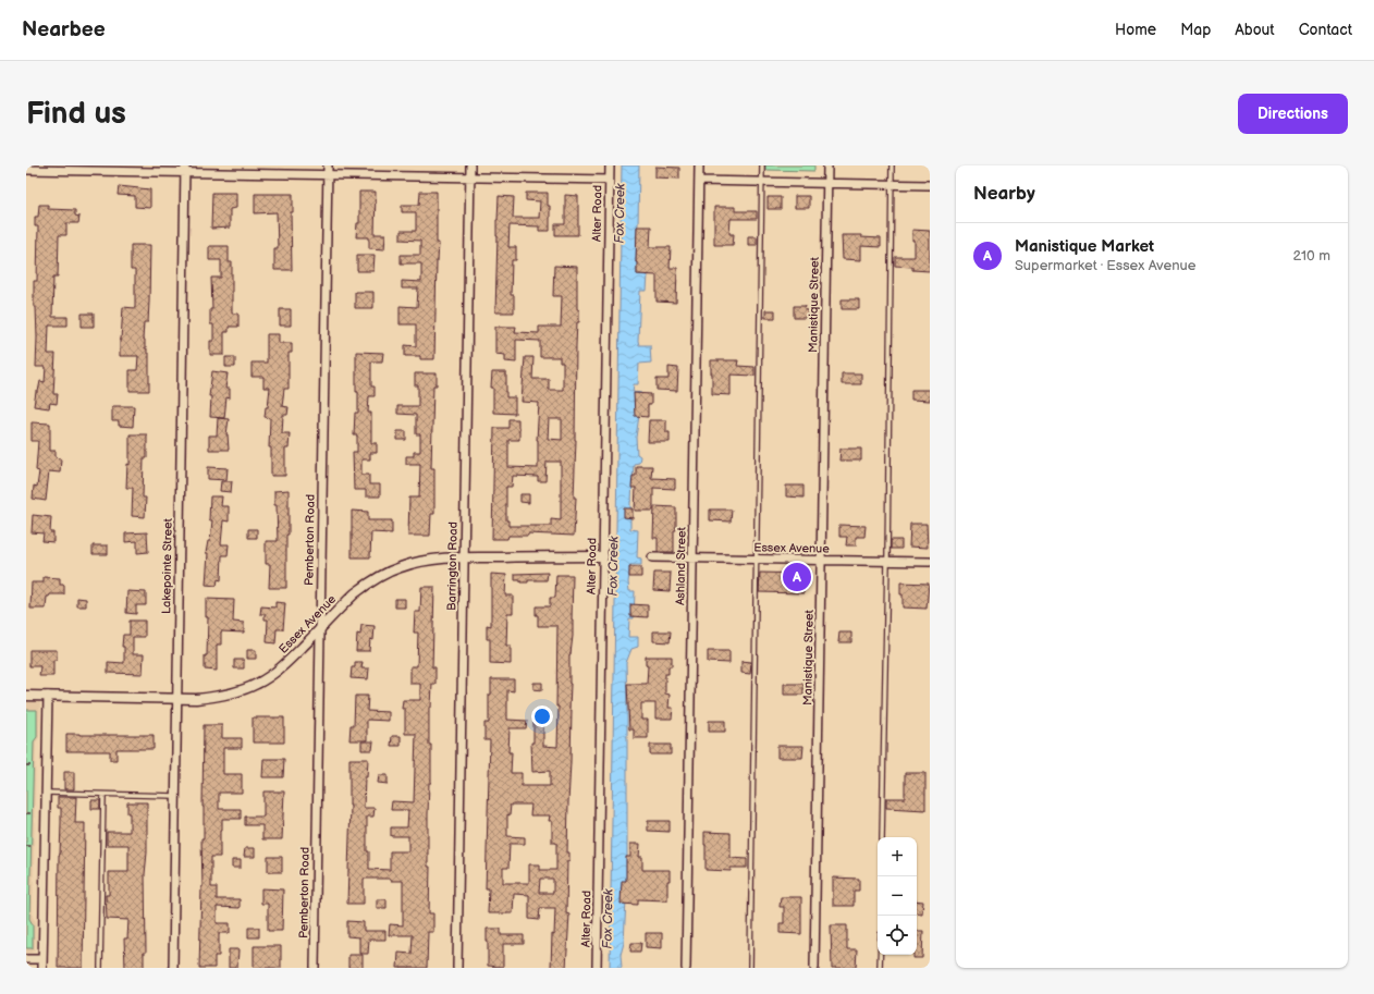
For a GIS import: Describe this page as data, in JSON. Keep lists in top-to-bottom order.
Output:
{
  "streets": {
    "street": [
      "Alter Road",
      "Manistique Street",
      "Pemberton Road",
      "Essex Avenue",
      "Lakepointe Street",
      "Barrington Road",
      "Ashland Street"
    ]
  },
  "crossings": [
    ["Alter Road", "Essex Avenue"],
    ["Manistique Street", "Essex Avenue"],
    ["Pemberton Road", "Essex Avenue"],
    ["Essex Avenue", "Lakepointe Street"],
    ["Essex Avenue", "Barrington Road"],
    ["Essex Avenue", "Ashland Street"]
  ],
  "water": ["Fox Creek"],
  "page": {
    "header": "Nearbee",
    "nav": [
      "Home",
      "Map",
      "About",
      "Contact"
    ],
    "buttons": "Directions",
    "title": "Find us",
    "heading": "Nearby",
    "list": [
      {
        "mark": "A",
        "name": "Manistique Market",
        "note": "Supermarket · Essex Avenue",
        "value": "210 m"
      }
    ],
    "pins": "A",
    "map_buttons": ["+", "−"]
  }
}
